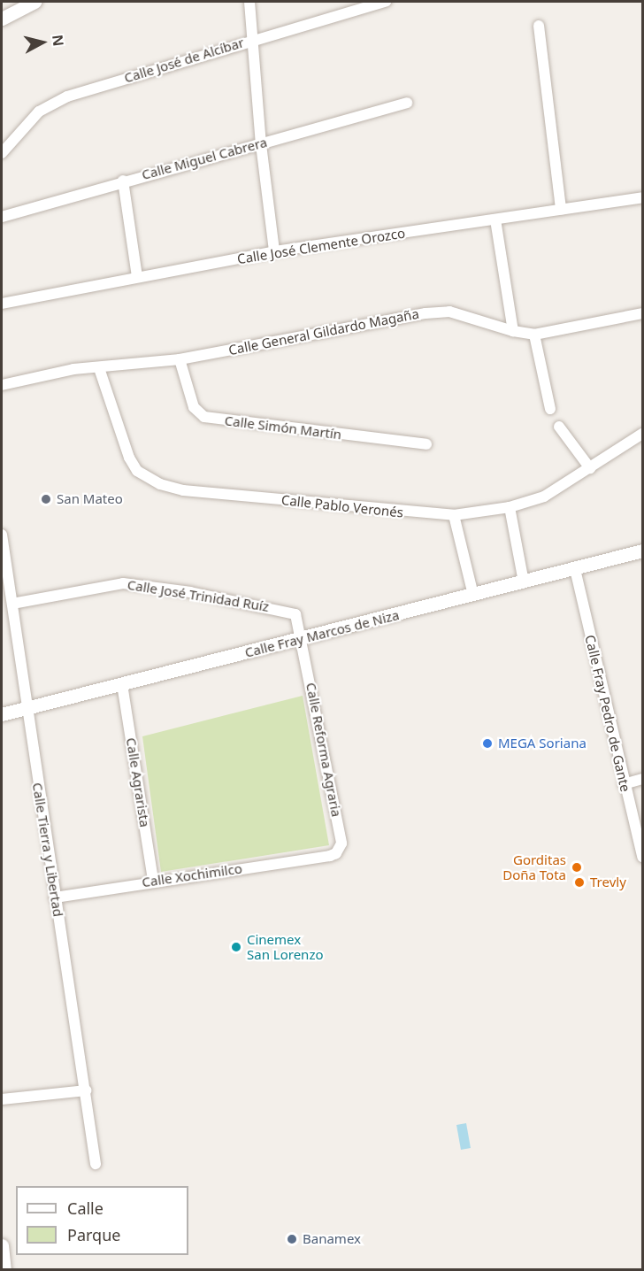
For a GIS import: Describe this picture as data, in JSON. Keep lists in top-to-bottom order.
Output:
{
  "streets": {
    "street": [
      "Calle José de Alcíbar",
      "Calle Miguel Cabrera",
      "Calle José Clemente Orozco",
      "Calle General Gildardo Magaña",
      "Calle Simón Martín",
      "Calle Pablo Veronés",
      "Calle José Trinidad Ruíz",
      "Calle Fray Marcos de Niza",
      "Calle Fray Pedro de Gante",
      "Calle Reforma Agraria",
      "Calle Agrarista",
      "Calle Tierra y Libertad",
      "Calle Xochimilco"
    ]
  },
  "crossings": [
    ["Calle General Gildardo Magaña", "Calle Simón Martín"],
    ["Calle General Gildardo Magaña", "Calle Pablo Veronés"],
    ["Calle José Trinidad Ruíz", "Calle Fray Marcos de Niza"],
    ["Calle José Trinidad Ruíz", "Calle Reforma Agraria"],
    ["Calle José Trinidad Ruíz", "Calle Tierra y Libertad"],
    ["Calle Fray Marcos de Niza", "Calle Fray Pedro de Gante"],
    ["Calle Fray Marcos de Niza", "Calle Reforma Agraria"],
    ["Calle Fray Marcos de Niza", "Calle Agrarista"],
    ["Calle Fray Marcos de Niza", "Calle Tierra y Libertad"],
    ["Calle Reforma Agraria", "Calle Xochimilco"],
    ["Calle Agrarista", "Calle Xochimilco"],
    ["Calle Tierra y Libertad", "Calle Xochimilco"]
  ],
  "places": [
    "San Mateo",
    "MEGA Soriana",
    "Gorditas Doña Tota",
    "Trevly",
    "Cinemex San Lorenzo",
    "Banamex"
  ],
  "legend": ["Calle", "Parque"],
  "north": "right"
}
